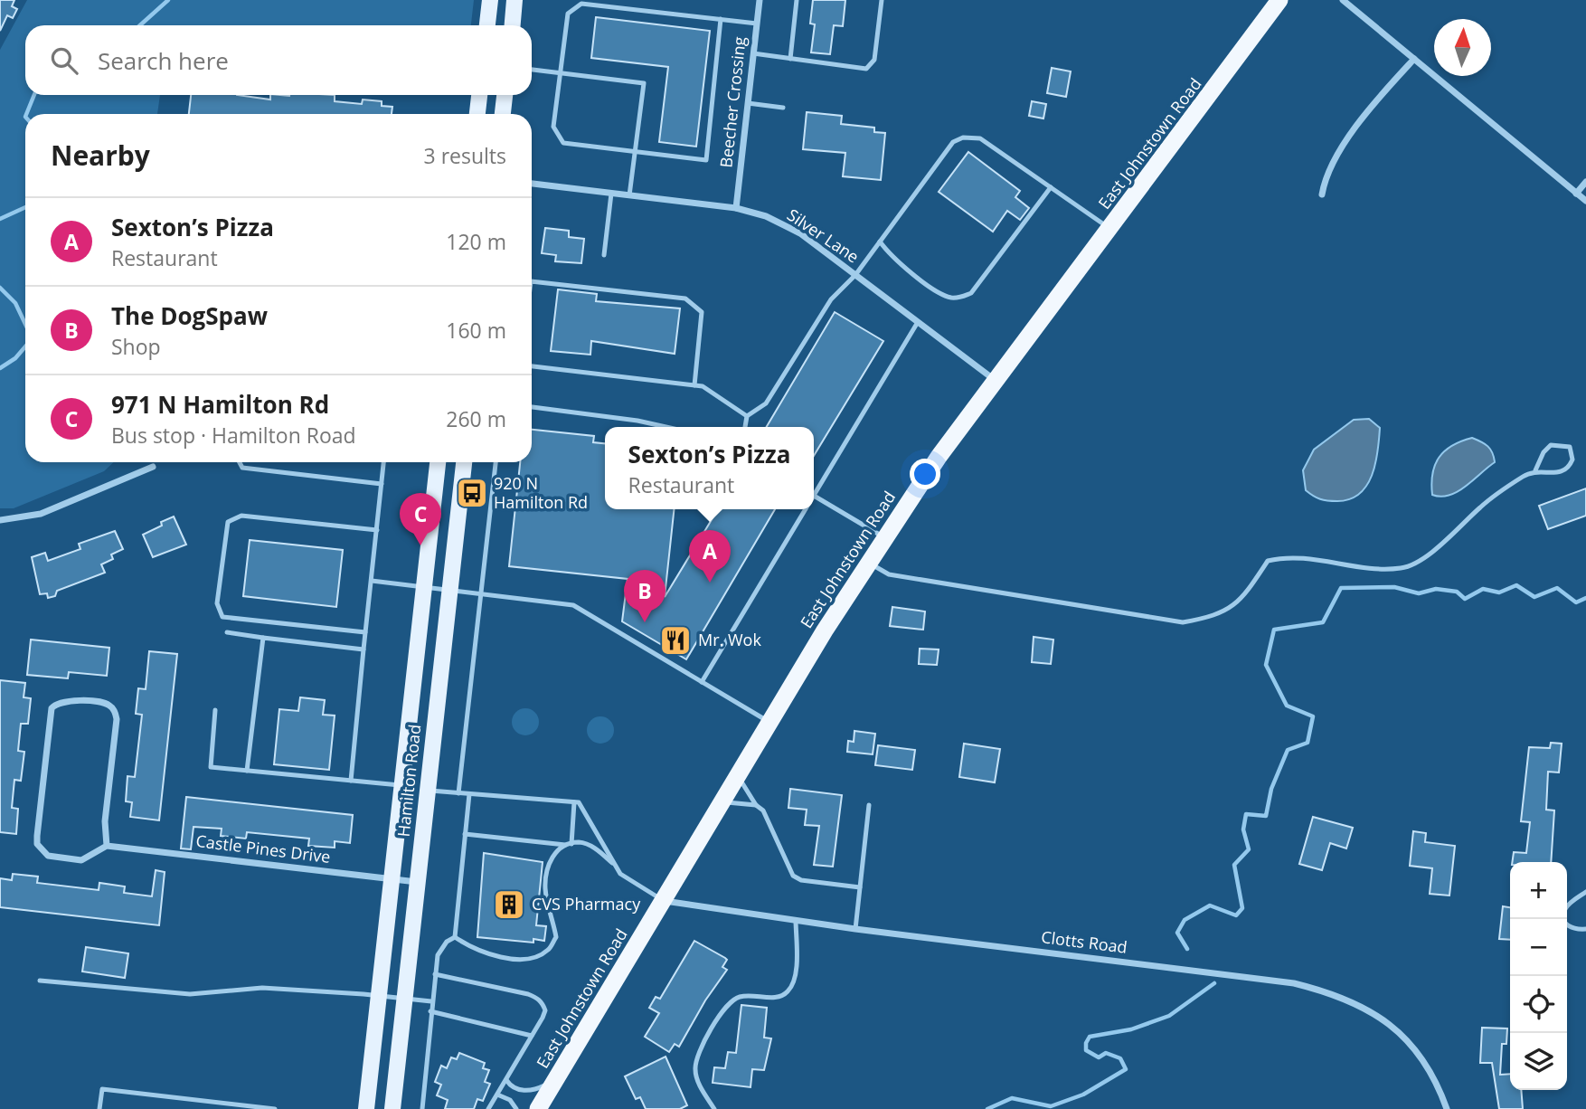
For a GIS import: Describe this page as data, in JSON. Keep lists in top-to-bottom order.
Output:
{
  "streets": {
    "highway": ["East Johnstown Road"],
    "main road": ["Hamilton Road"],
    "street": [
      "Beecher Crossing",
      "Silver Lane",
      "Castle Pines Drive",
      "Clotts Road"
    ]
  },
  "crossings": [
    ["Beecher Crossing", "Silver Lane"],
    ["East Johnstown Road", "Silver Lane"],
    ["East Johnstown Road", "Clotts Road"],
    ["Hamilton Road", "Castle Pines Drive"]
  ],
  "places": {
    "bus stop": ["920 N Hamilton Rd"],
    "restaurant": ["Mr. Wok"],
    "building": ["CVS Pharmacy"]
  },
  "north": "top",
  "page": {
    "search": "Search here",
    "heading": ["Nearby", "3 results"],
    "list": [
      {
        "mark": "A",
        "name": "Sexton’s Pizza",
        "note": "Restaurant",
        "value": "120 m"
      },
      {
        "mark": "B",
        "name": "The DogSpaw",
        "note": "Shop",
        "value": "160 m"
      },
      {
        "mark": "C",
        "name": "971 N Hamilton Rd",
        "note": "Bus stop · Hamilton Road",
        "value": "260 m"
      }
    ],
    "popup": ["Sexton’s Pizza", "Restaurant"],
    "pins": ["C", "A", "B"],
    "map_buttons": ["+", "−"]
  }
}
